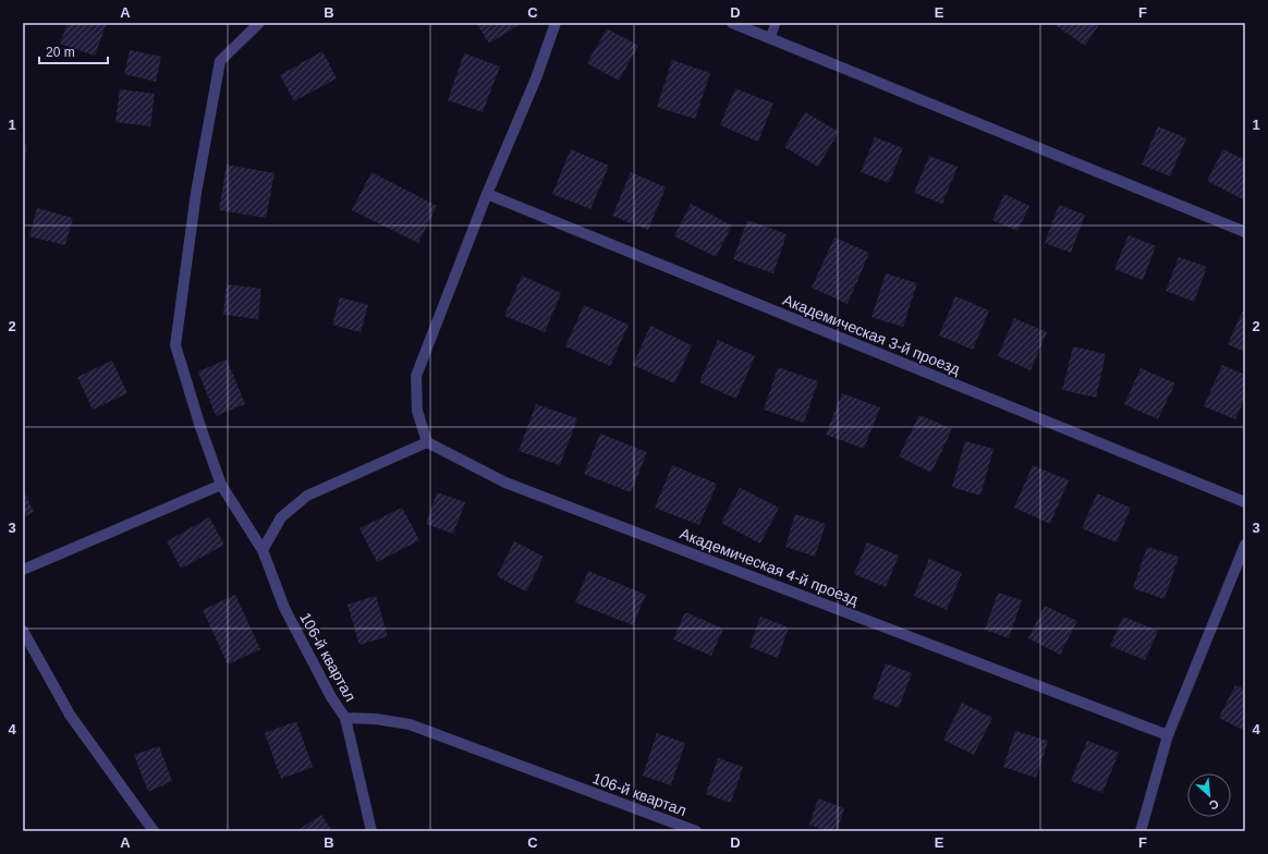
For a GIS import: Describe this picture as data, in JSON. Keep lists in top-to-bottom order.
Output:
{
  "streets": {
    "street": ["Академическая 3-й проезд", "Академическая 4-й проезд", "106-й квартал"]
  },
  "scale_bar": "20 m",
  "north": "bottom right",
  "grid": {
    "columns": [
      "A",
      "B",
      "C",
      "D",
      "E",
      "F"
    ],
    "rows": [
      "1",
      "2",
      "3",
      "4"
    ]
  }
}
